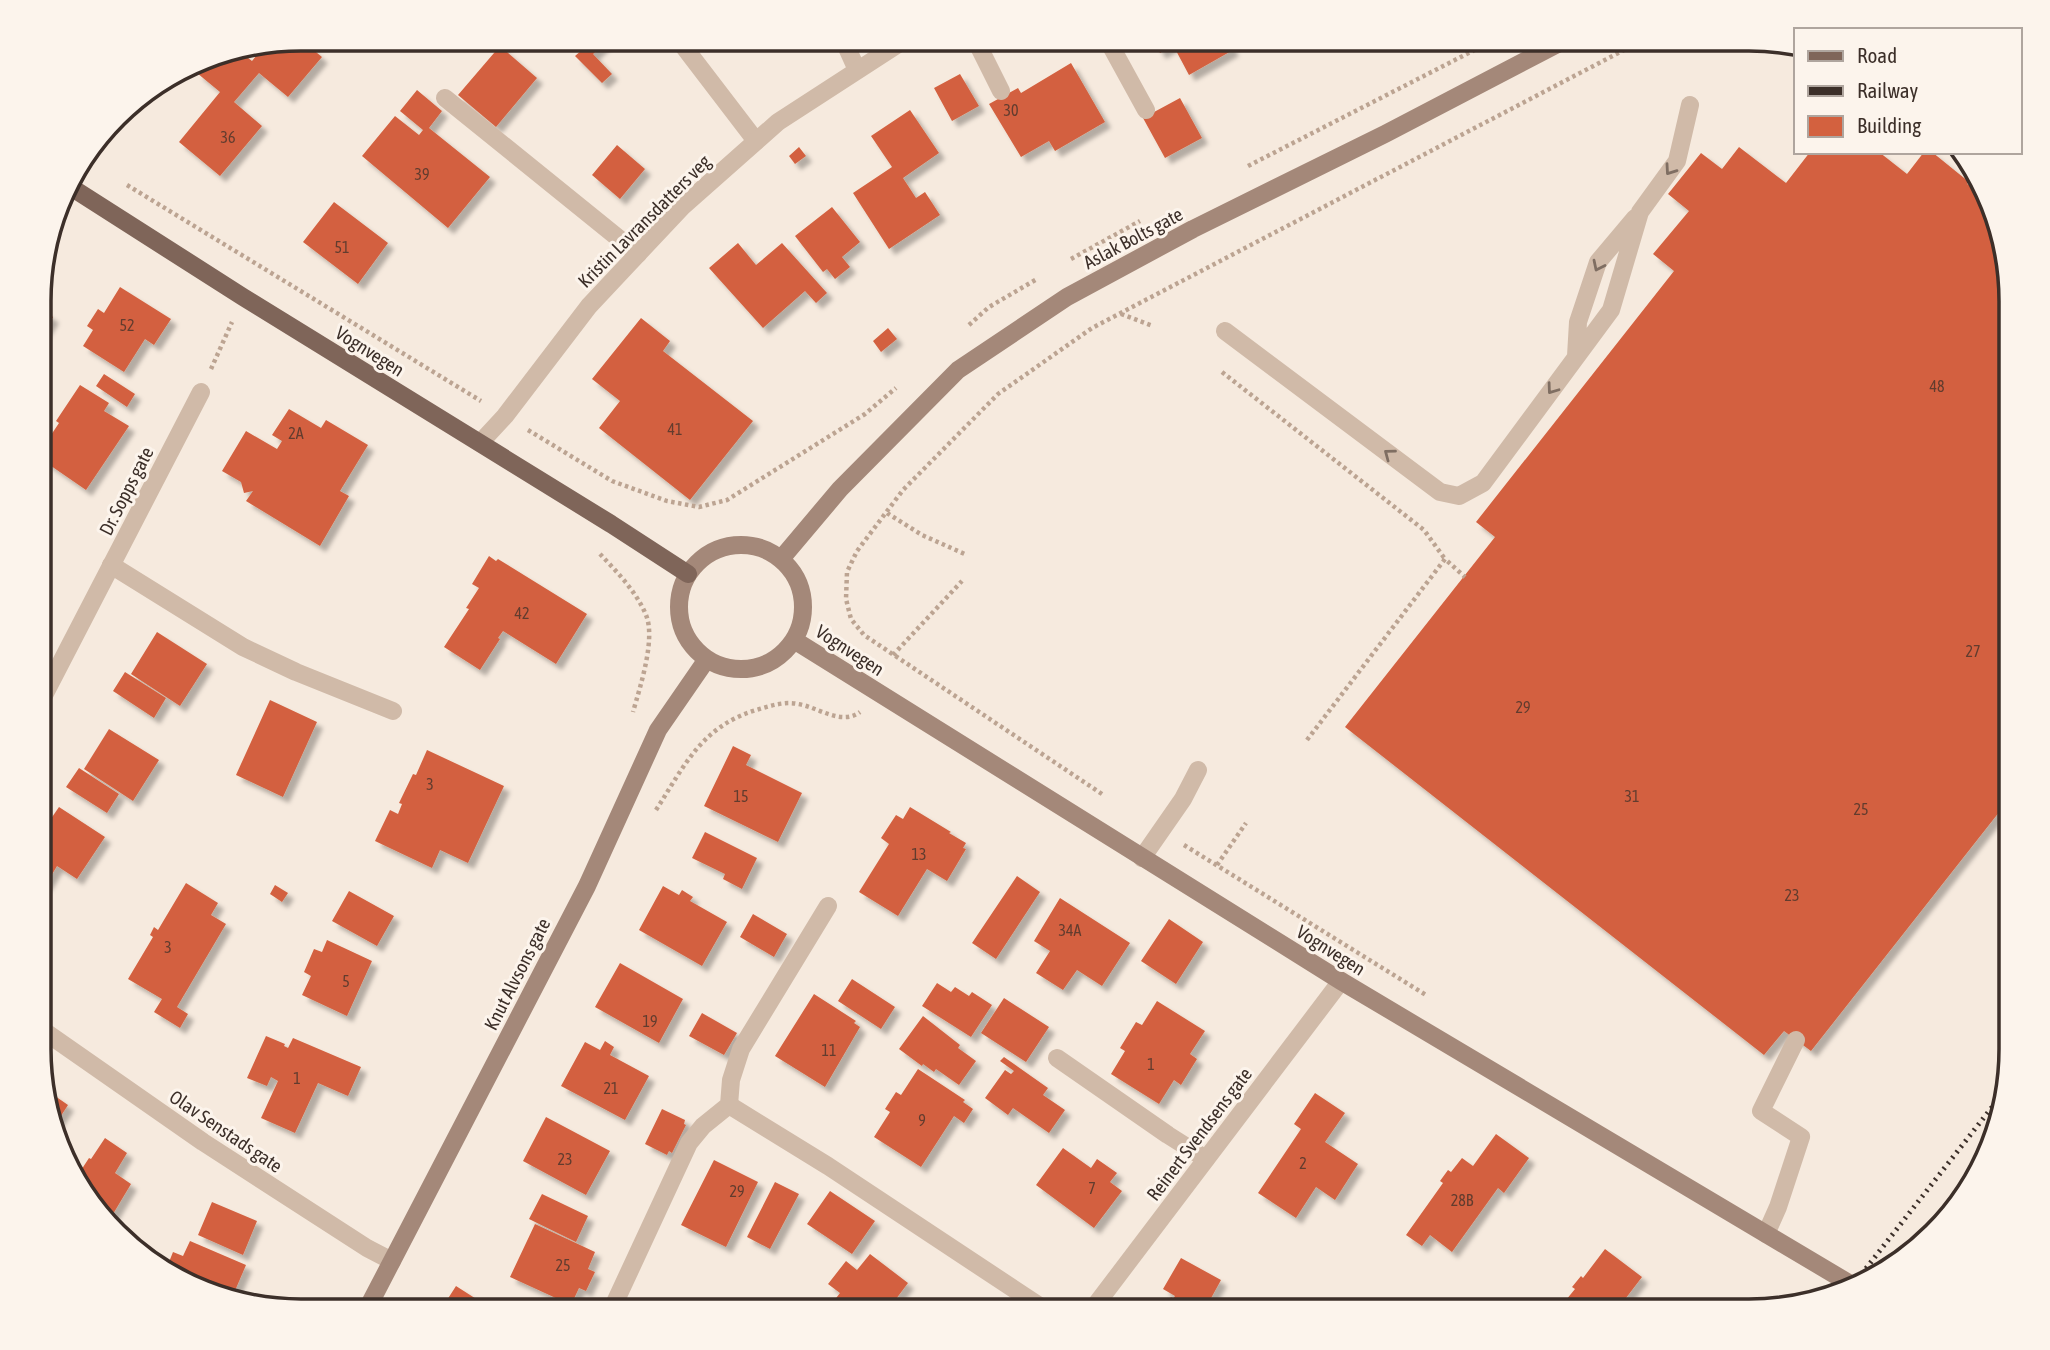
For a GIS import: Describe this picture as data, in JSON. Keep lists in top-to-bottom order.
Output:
{
  "streets": {
    "main road": ["Aslak Bolts gate", "Vognvegen", "Knut Alvsons gate"],
    "street": [
      "Kristin Lavransdatters veg",
      "Dr. Sopps gate",
      "Olav Senstads gate",
      "Reinert Svendsens gate"
    ]
  },
  "crossings": [
    ["Kristin Lavransdatters veg", "Vognvegen"],
    ["Aslak Bolts gate", "Vognvegen"],
    ["Aslak Bolts gate", "Knut Alvsons gate"],
    ["Vognvegen", "Knut Alvsons gate"],
    ["Vognvegen", "Reinert Svendsens gate"],
    ["Knut Alvsons gate", "Olav Senstads gate"]
  ],
  "house_numbers": [
    "30",
    "36",
    "39",
    "51",
    "52",
    "48",
    "41",
    "2A",
    "42",
    "27",
    "29",
    "3",
    "15",
    "31",
    "25",
    "13",
    "23",
    "34A",
    "3",
    "5",
    "19",
    "11",
    "1",
    "1",
    "21",
    "9",
    "23",
    "2",
    "7",
    "29",
    "28B",
    "25"
  ],
  "legend": ["Road", "Railway", "Building"]
}
